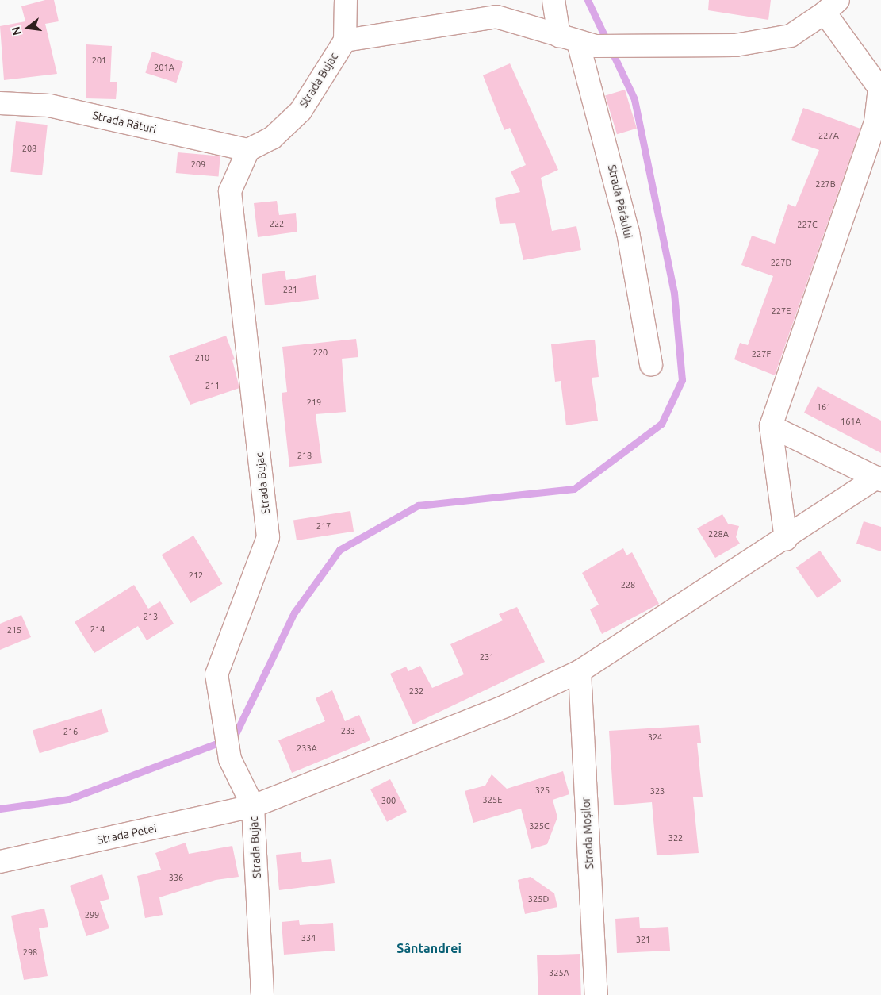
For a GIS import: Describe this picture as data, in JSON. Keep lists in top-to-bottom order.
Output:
{
  "streets": {
    "street": [
      "Strada Bujac",
      "Strada Râturi",
      "Strada Pârâului",
      "Strada Moșilor",
      "Strada Petei"
    ]
  },
  "crossings": [
    ["Strada Bujac", "Strada Râturi"],
    ["Strada Bujac", "Strada Petei"],
    ["Strada Moșilor", "Strada Petei"]
  ],
  "districts": ["Sântandrei"],
  "house_numbers": [
    "201",
    "201A",
    "227A",
    "208",
    "209",
    "227B",
    "222",
    "227C",
    "227D",
    "221",
    "227E",
    "220",
    "227F",
    "210",
    "211",
    "219",
    "161",
    "161A",
    "218",
    "217",
    "228A",
    "212",
    "228",
    "213",
    "214",
    "215",
    "231",
    "232",
    "233",
    "216",
    "324",
    "233A",
    "325",
    "323",
    "325E",
    "300",
    "325C",
    "322",
    "336",
    "325D",
    "299",
    "334",
    "321",
    "298",
    "325A"
  ],
  "north": "left"
}
